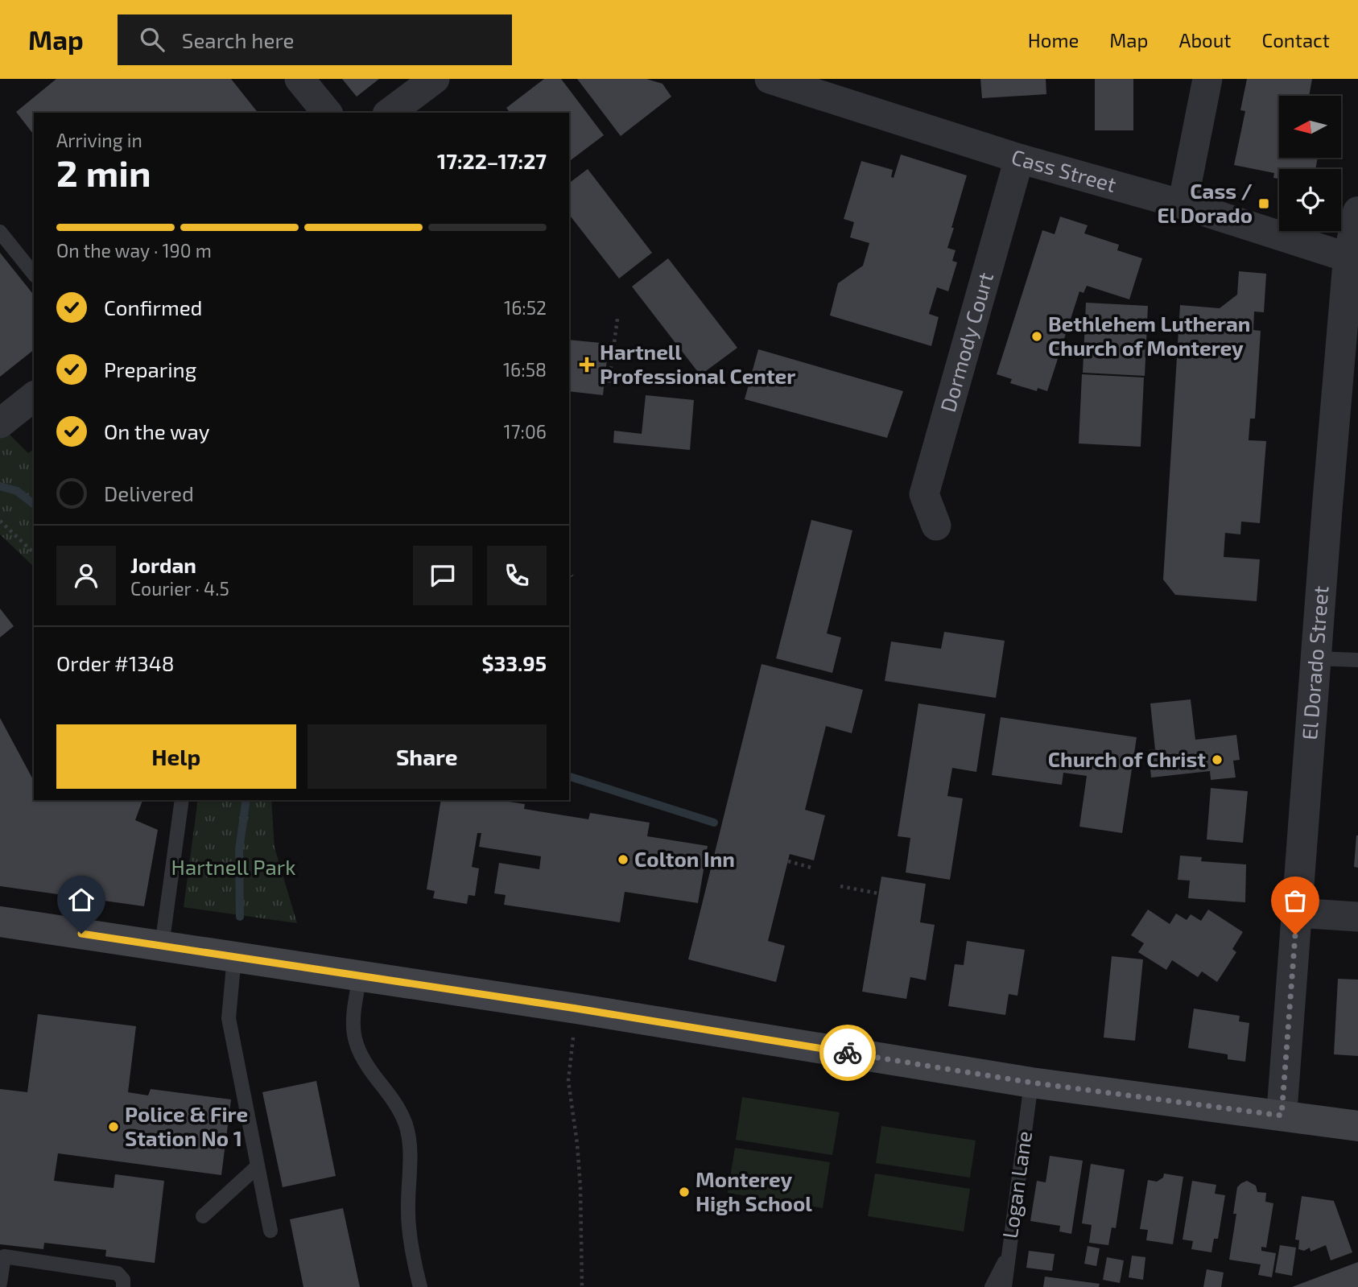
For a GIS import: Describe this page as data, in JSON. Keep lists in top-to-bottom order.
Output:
{
  "streets": {
    "street": ["Cass Street", "Dormody Court", "El Dorado Street"],
    "lane": ["Logan Lane"]
  },
  "crossings": [
    ["Cass Street", "Dormody Court"],
    ["Cass Street", "El Dorado Street"]
  ],
  "parks": ["Hartnell Park"],
  "places": {
    "transit": ["Cass / El Dorado"],
    "other": [
      "Bethlehem Lutheran Church of Monterey",
      "Church of Christ",
      "Colton Inn",
      "Police & Fire Station No 1",
      "Monterey High School"
    ],
    "health": ["Hartnell Professional Center"]
  },
  "north": "left",
  "page": {
    "header": "Map",
    "search": "Search here",
    "nav": [
      "Home",
      "Map",
      "About",
      "Contact"
    ],
    "heading": ["2 min", "Arriving in", "17:22–17:27"],
    "panel": [
      "Jordan",
      "Courier · 4.5",
      "Order #1348",
      "$33.95"
    ],
    "bar": "On the way · 190 m",
    "list": [
      ["Confirmed", "16:52"],
      ["Preparing", "16:58"],
      ["On the way", "17:06"],
      "Delivered"
    ],
    "buttons": ["Help", "Share"]
  }
}
